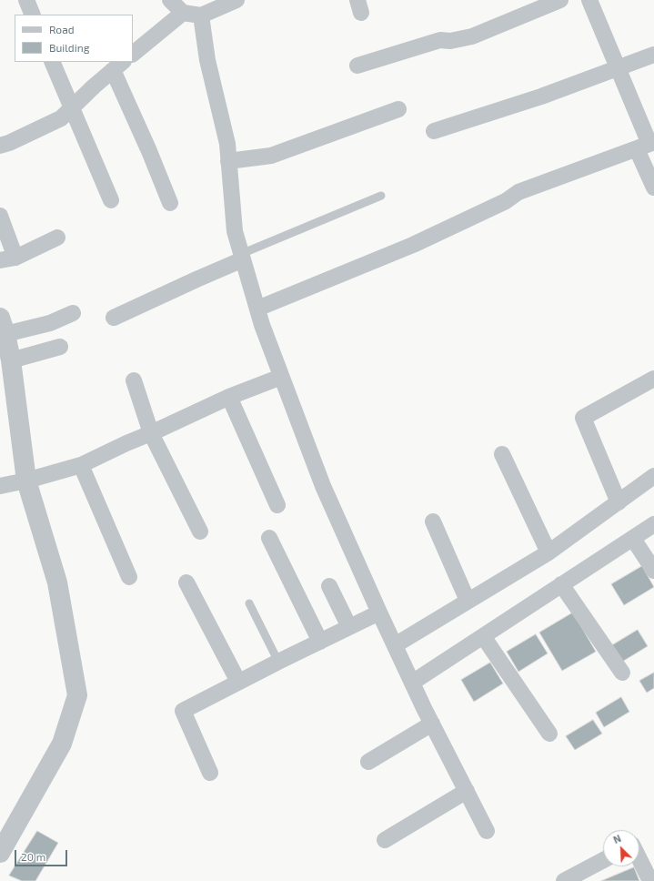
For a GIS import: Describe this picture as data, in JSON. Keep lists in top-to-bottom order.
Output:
{
  "legend": ["Road", "Building"],
  "scale_bar": "20 m",
  "north": "top left"
}
